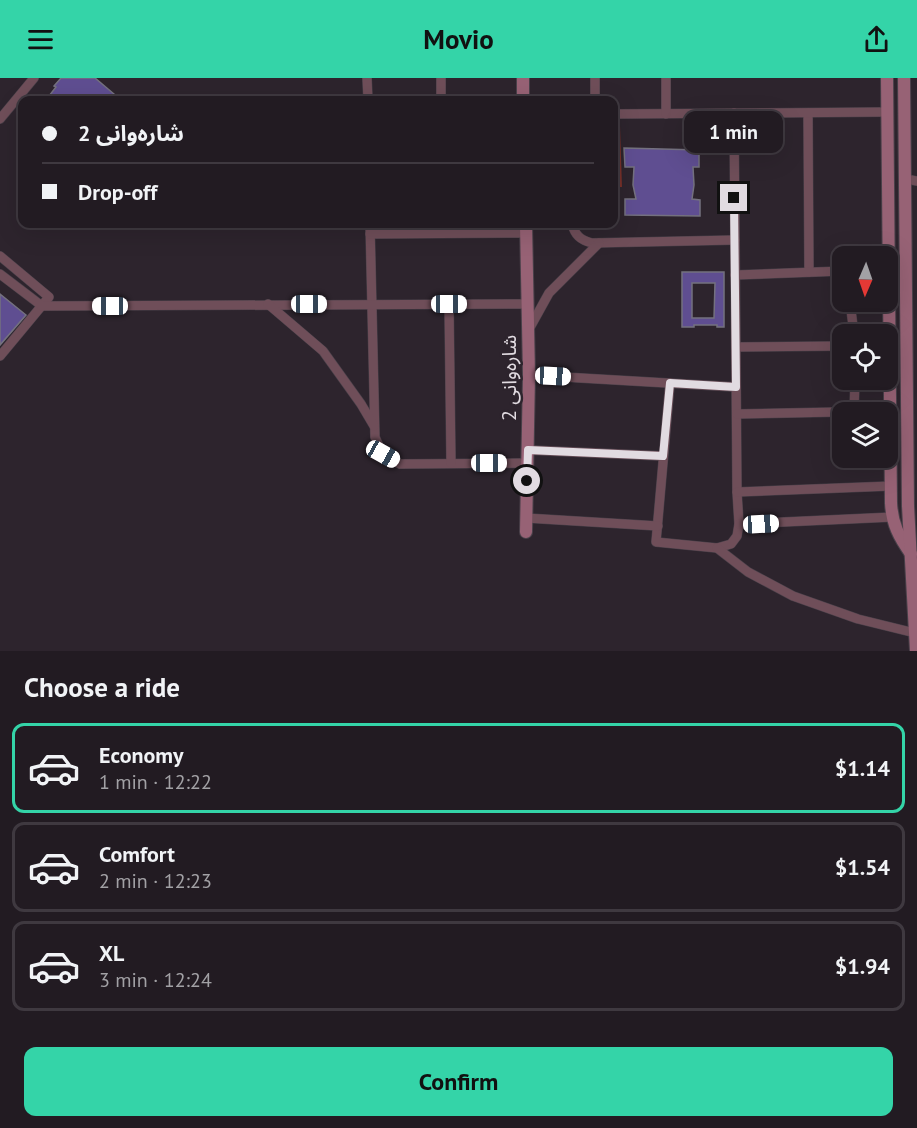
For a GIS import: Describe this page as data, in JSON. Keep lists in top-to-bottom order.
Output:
{
  "streets": {
    "main road": ["شارەوانی 2"]
  },
  "north": "bottom",
  "page": {
    "header": "Movio",
    "banner": ["شارەوانی 2", "Drop-off"],
    "bubble": "1 min",
    "heading": "Choose a ride",
    "list": [
      {
        "name": "Economy",
        "note": "1 min · 12:22",
        "value": "$1.14"
      },
      {
        "name": "Comfort",
        "note": "2 min · 12:23",
        "value": "$1.54"
      },
      {
        "name": "XL",
        "note": "3 min · 12:24",
        "value": "$1.94"
      }
    ],
    "buttons": "Confirm"
  }
}
